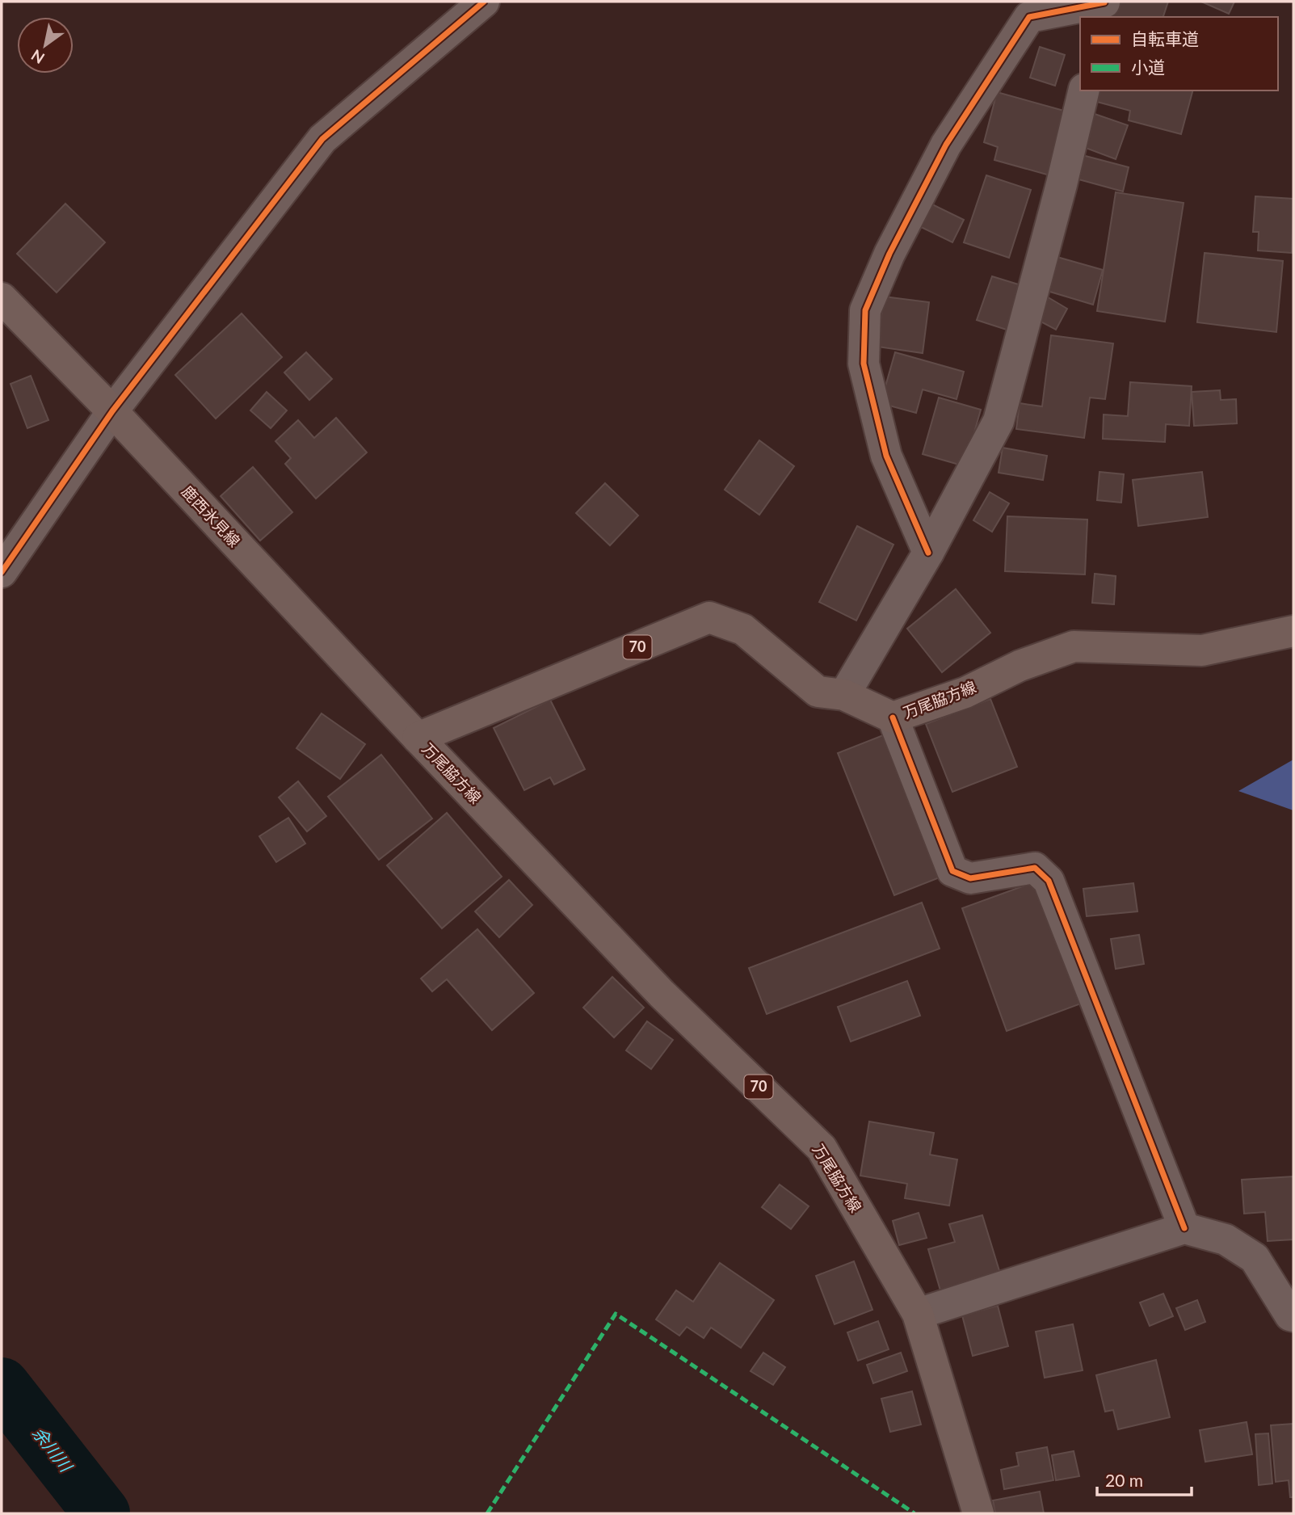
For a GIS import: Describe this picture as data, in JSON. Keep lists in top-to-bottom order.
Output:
{
  "streets": {
    "main road": ["鹿西氷見線", "70", "万尾脇方線"]
  },
  "crossings": [
    ["鹿西氷見線", "万尾脇方線"]
  ],
  "water": ["余川川"],
  "legend": ["自転車道", "小道"],
  "scale_bar": "20 m",
  "north": "bottom left"
}
